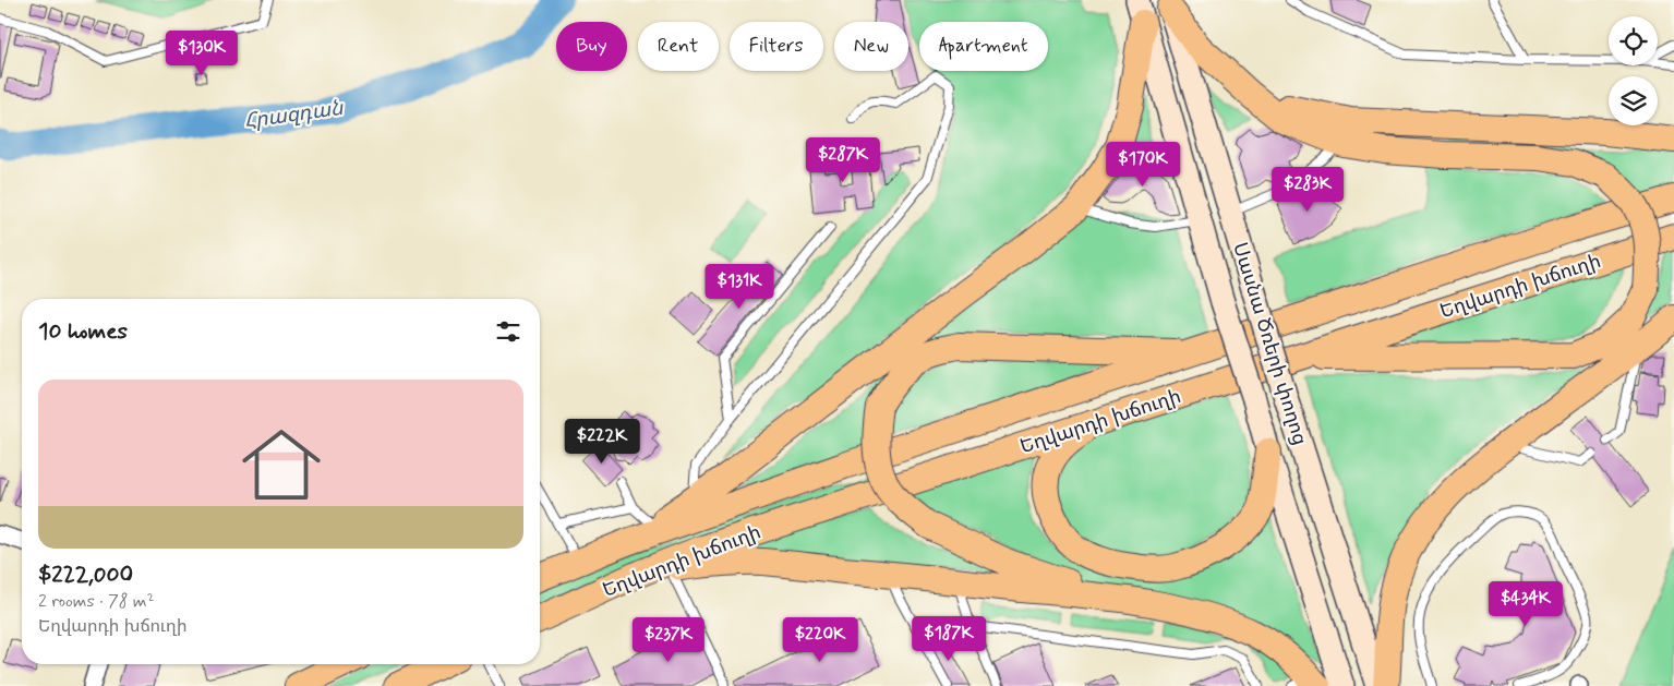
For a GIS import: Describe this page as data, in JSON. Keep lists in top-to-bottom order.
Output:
{
  "streets": {
    "main road": ["Եղվարդի խճուղի", "Սասնա Ծռերի փողոց"]
  },
  "water": ["Հրազդան"],
  "page": {
    "chip": [
      "Buy",
      "Rent",
      "Filters",
      "New",
      "Apartment"
    ],
    "price": [
      "$130K",
      "$287K",
      "$170K",
      "$283K",
      "$131K",
      "$222K",
      "$434K",
      "$187K",
      "$237K",
      "$220K"
    ],
    "heading": "10 homes",
    "list": [
      {
        "name": "$222,000",
        "note": "2 rooms · 78 m² · Եղվարդի խճուղի"
      }
    ]
  }
}
